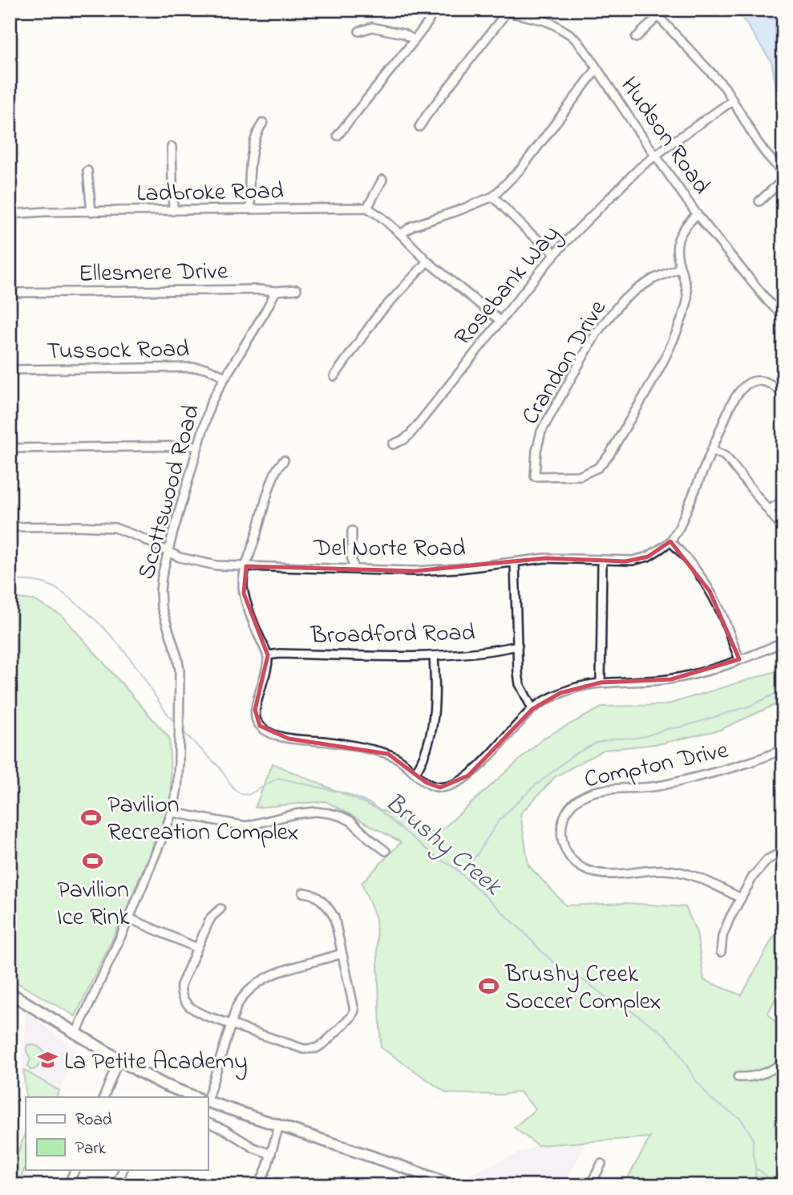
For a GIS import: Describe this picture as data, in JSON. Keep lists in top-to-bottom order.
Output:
{
  "streets": {
    "street": [
      "Hudson Road",
      "Ladbroke Road",
      "Ellesmere Drive",
      "Rosebank Way",
      "Tussock Road",
      "Crandon Drive",
      "Scottswood Road",
      "Del Norte Road",
      "Broadford Road",
      "Compton Drive"
    ]
  },
  "crossings": [
    ["Hudson Road", "Rosebank Way"],
    ["Ellesmere Drive", "Scottswood Road"],
    ["Tussock Road", "Scottswood Road"],
    ["Scottswood Road", "Del Norte Road"]
  ],
  "water": ["Brushy Creek"],
  "places": {
    "sports": ["Pavilion Recreation Complex", "Pavilion Ice Rink", "Brushy Creek Soccer Complex"],
    "school or university": ["La Petite Academy"]
  },
  "legend": ["Road", "Park"]
}
